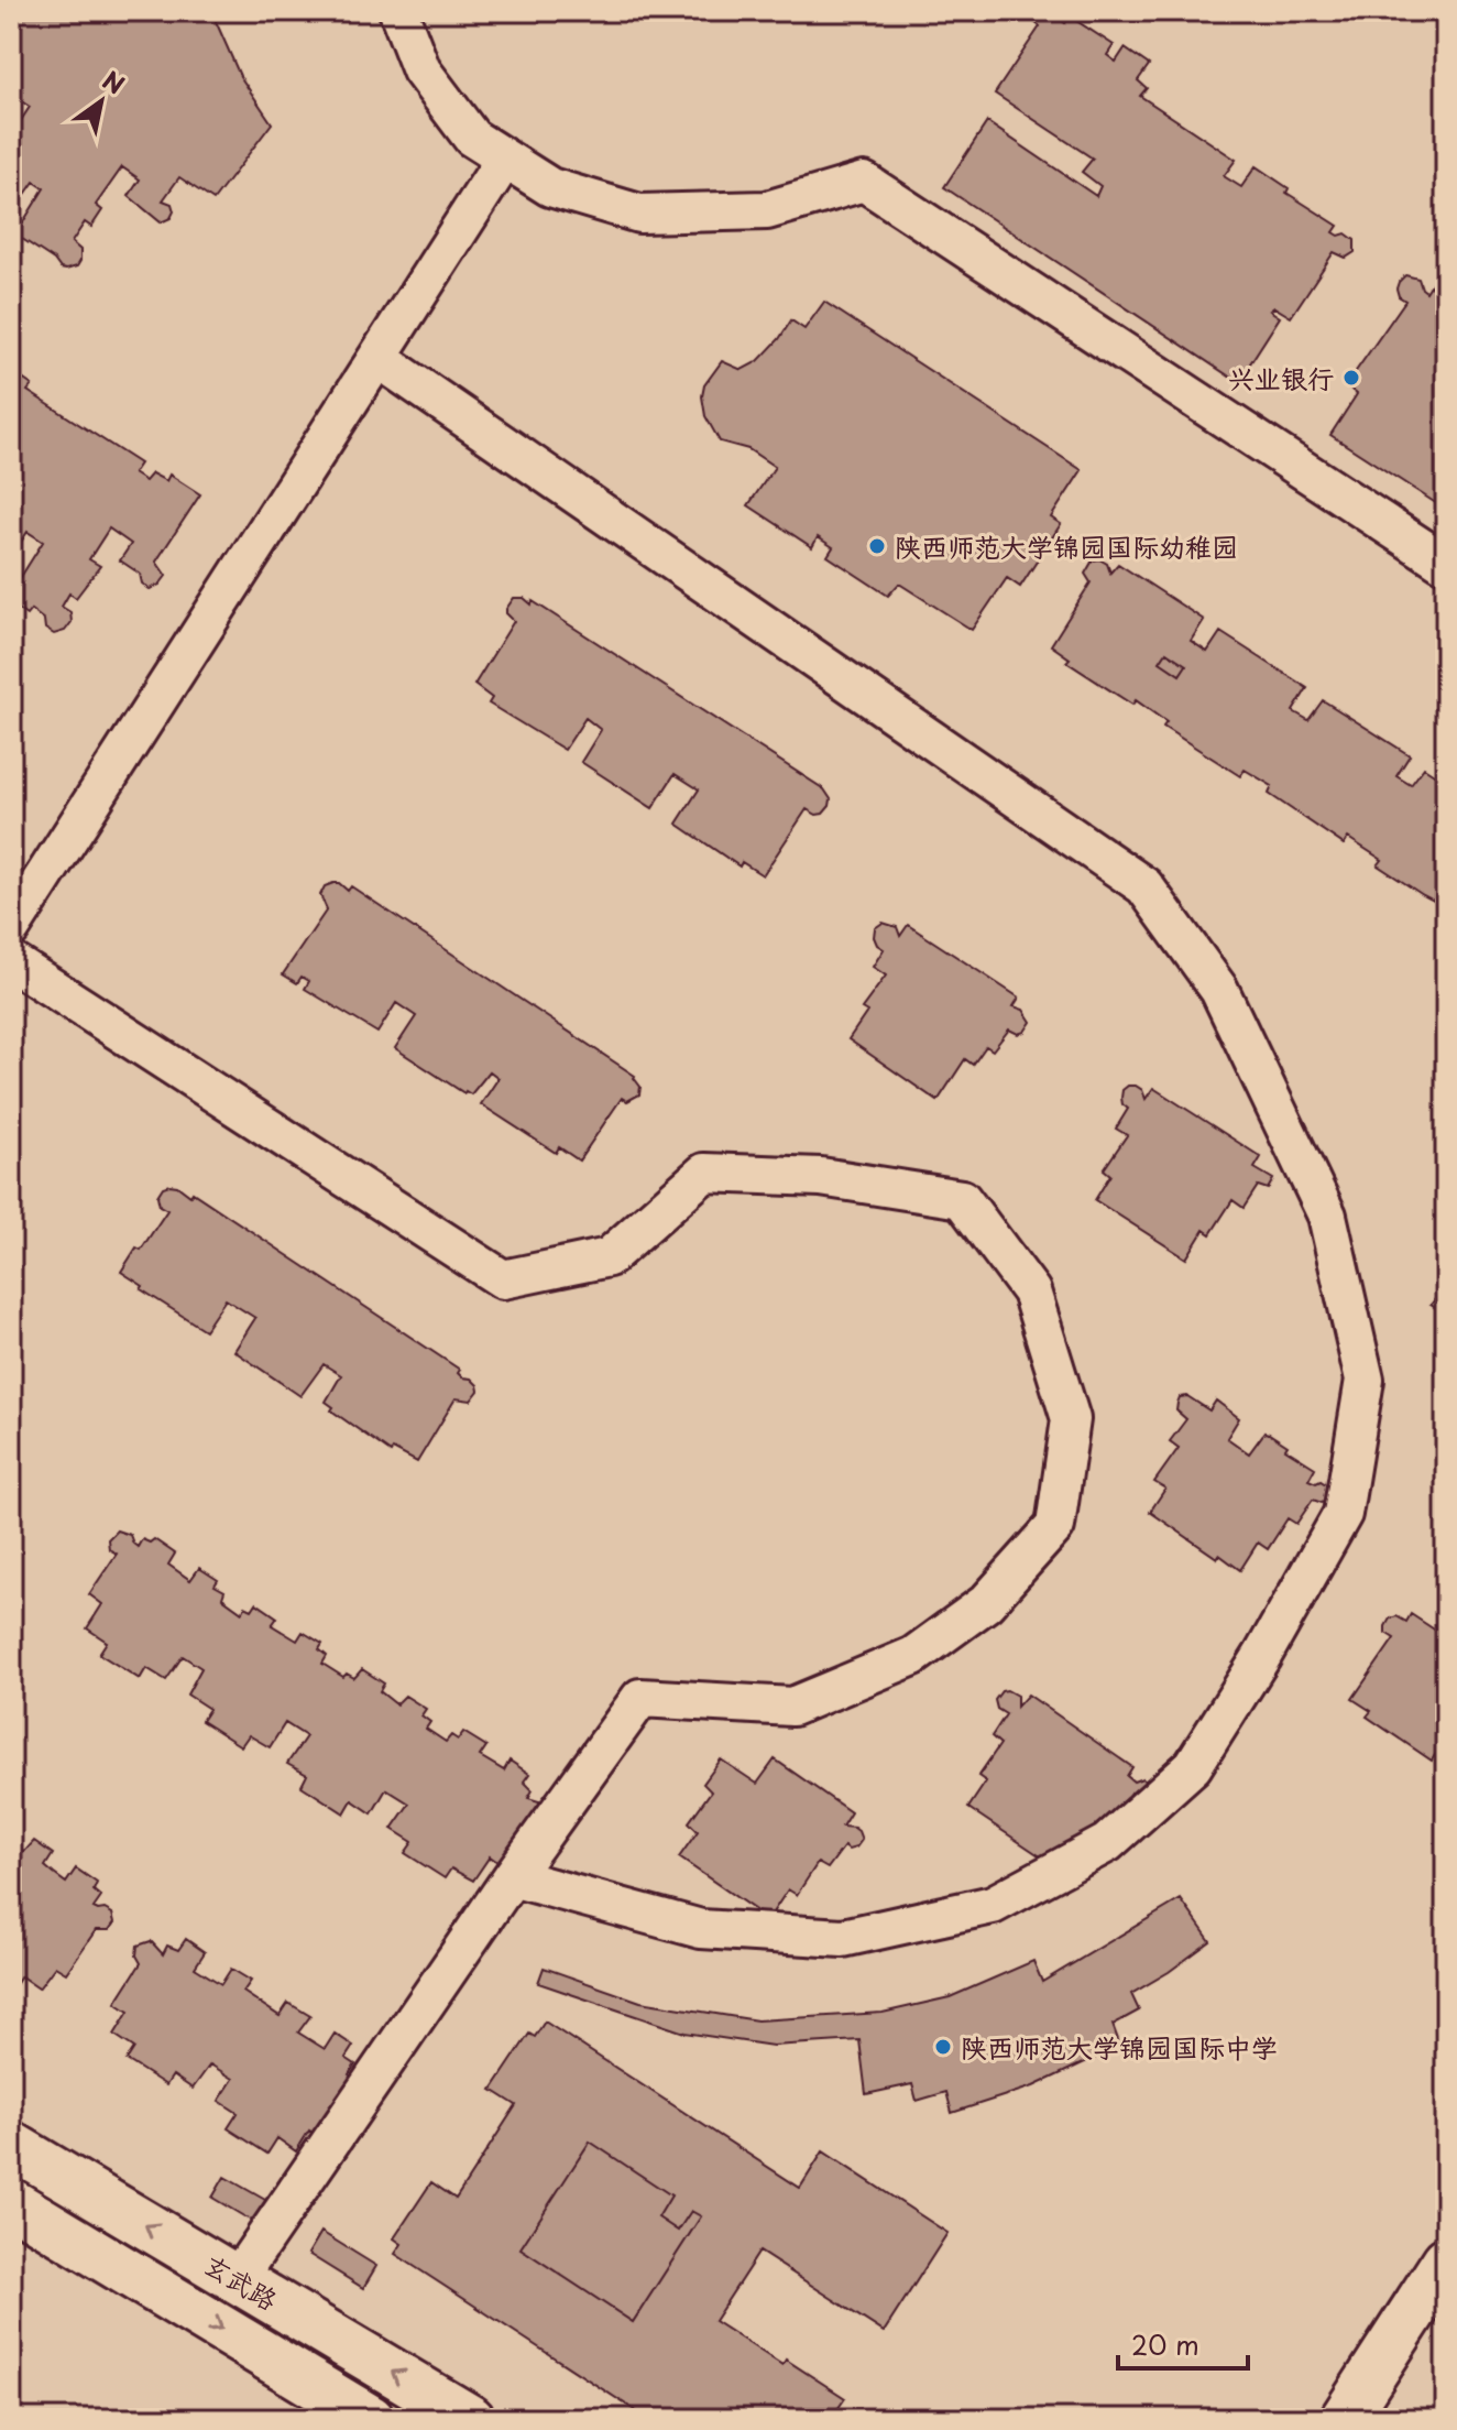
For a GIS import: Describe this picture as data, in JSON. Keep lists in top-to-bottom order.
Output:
{
  "streets": {
    "street": ["玄武路"]
  },
  "places": ["兴业银行", "陕西师范大学锦园国际幼稚园", "陕西师范大学锦园国际中学"],
  "scale_bar": "20 m",
  "north": "top right"
}
